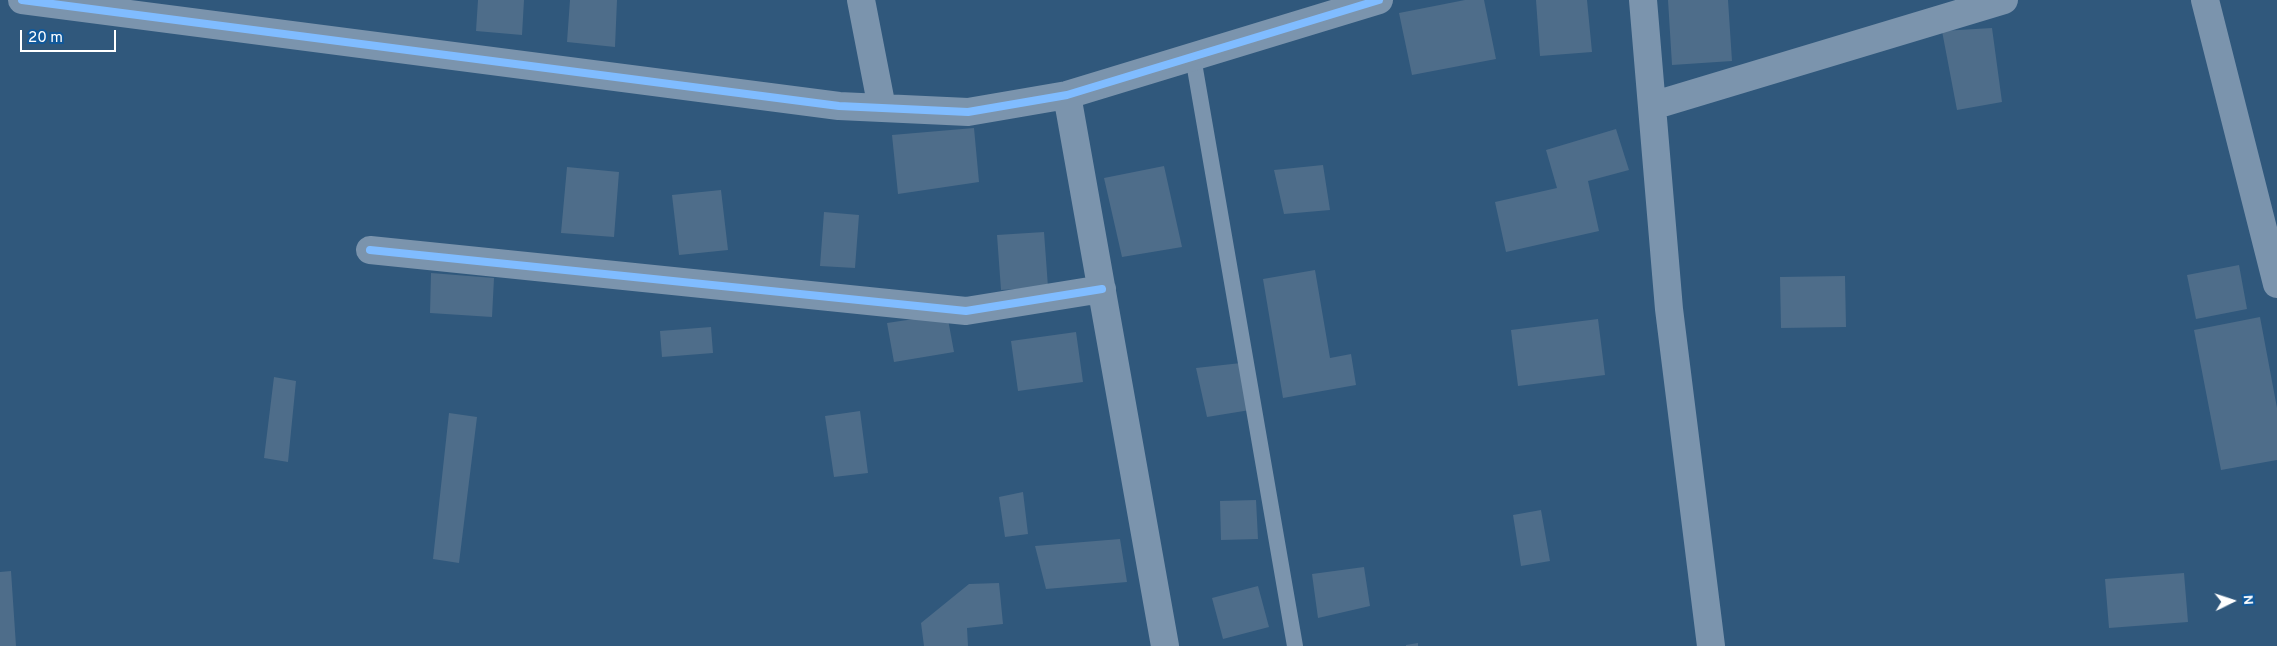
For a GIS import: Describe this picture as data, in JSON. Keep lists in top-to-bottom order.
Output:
{
  "scale_bar": "20 m",
  "north": "right"
}
